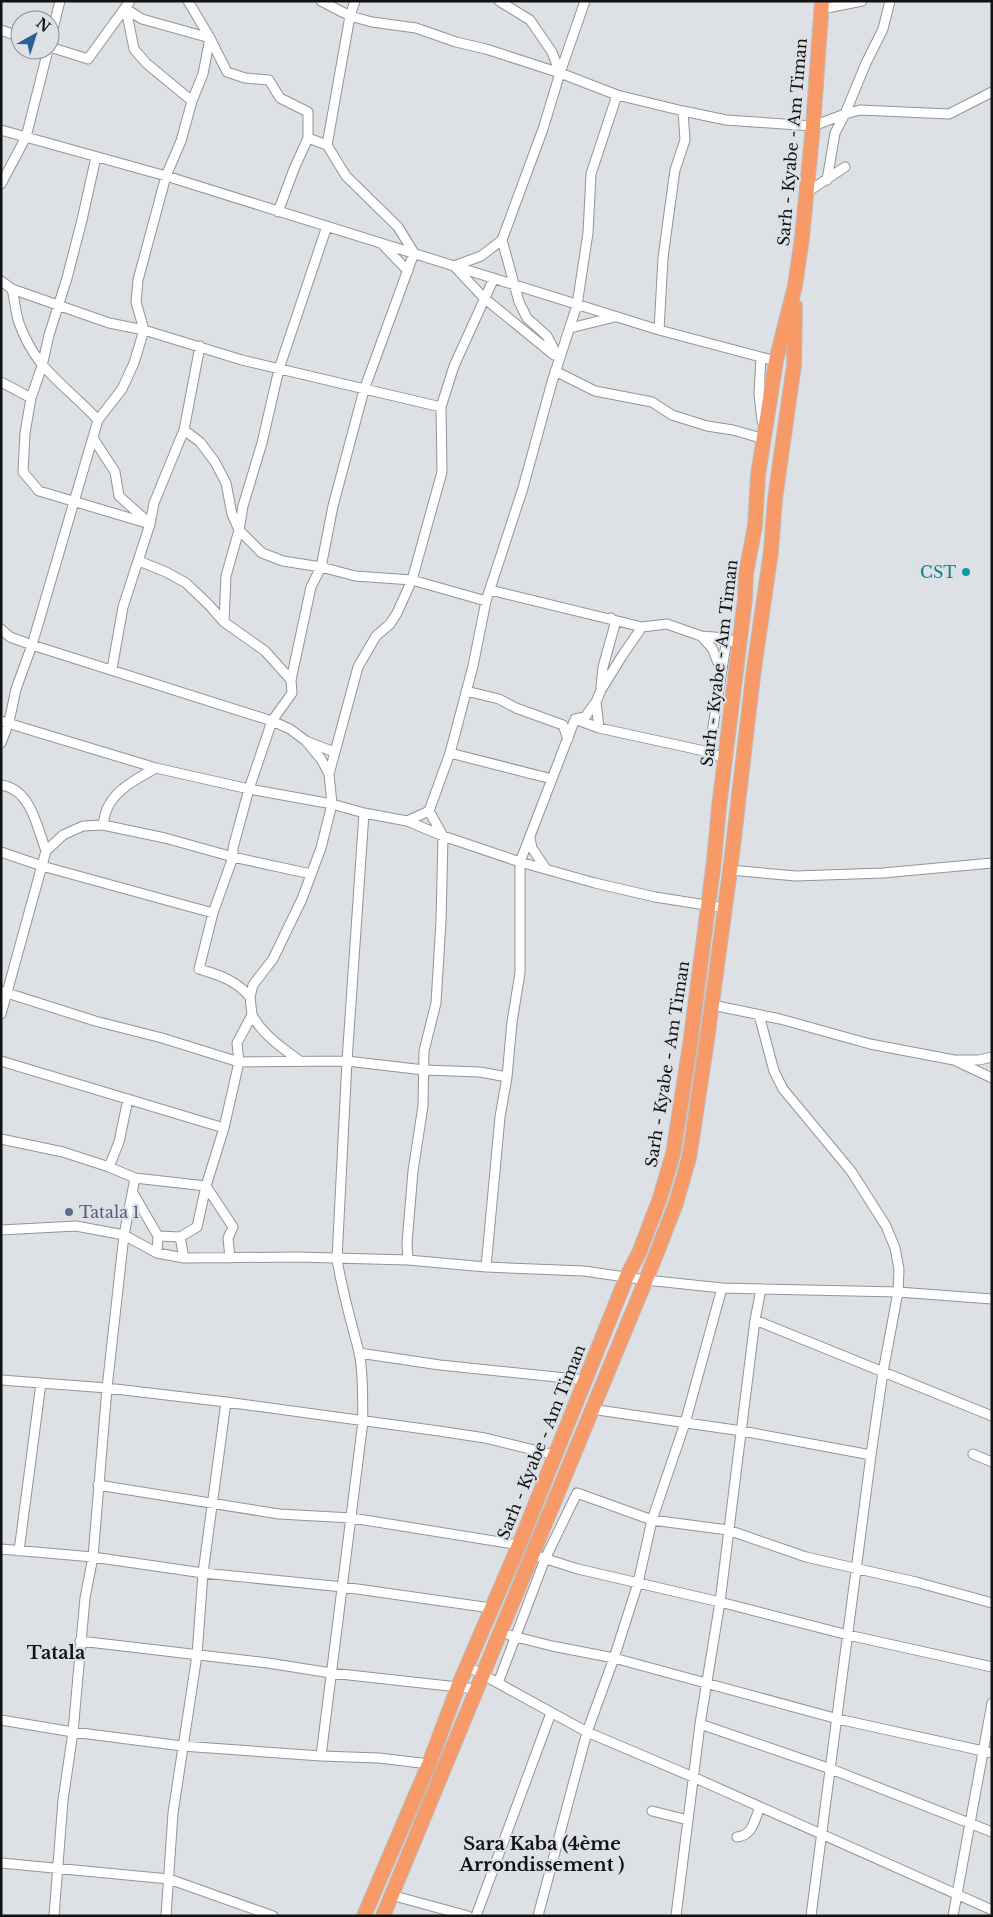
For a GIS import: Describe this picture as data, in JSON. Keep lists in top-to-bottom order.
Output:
{
  "streets": {
    "highway": ["Sarh - Kyabe - Am Timan"]
  },
  "districts": ["Tatala", "Sara Kaba (4ème Arrondissement )"],
  "places": ["CST", "Tatala 1"],
  "north": "top right"
}
